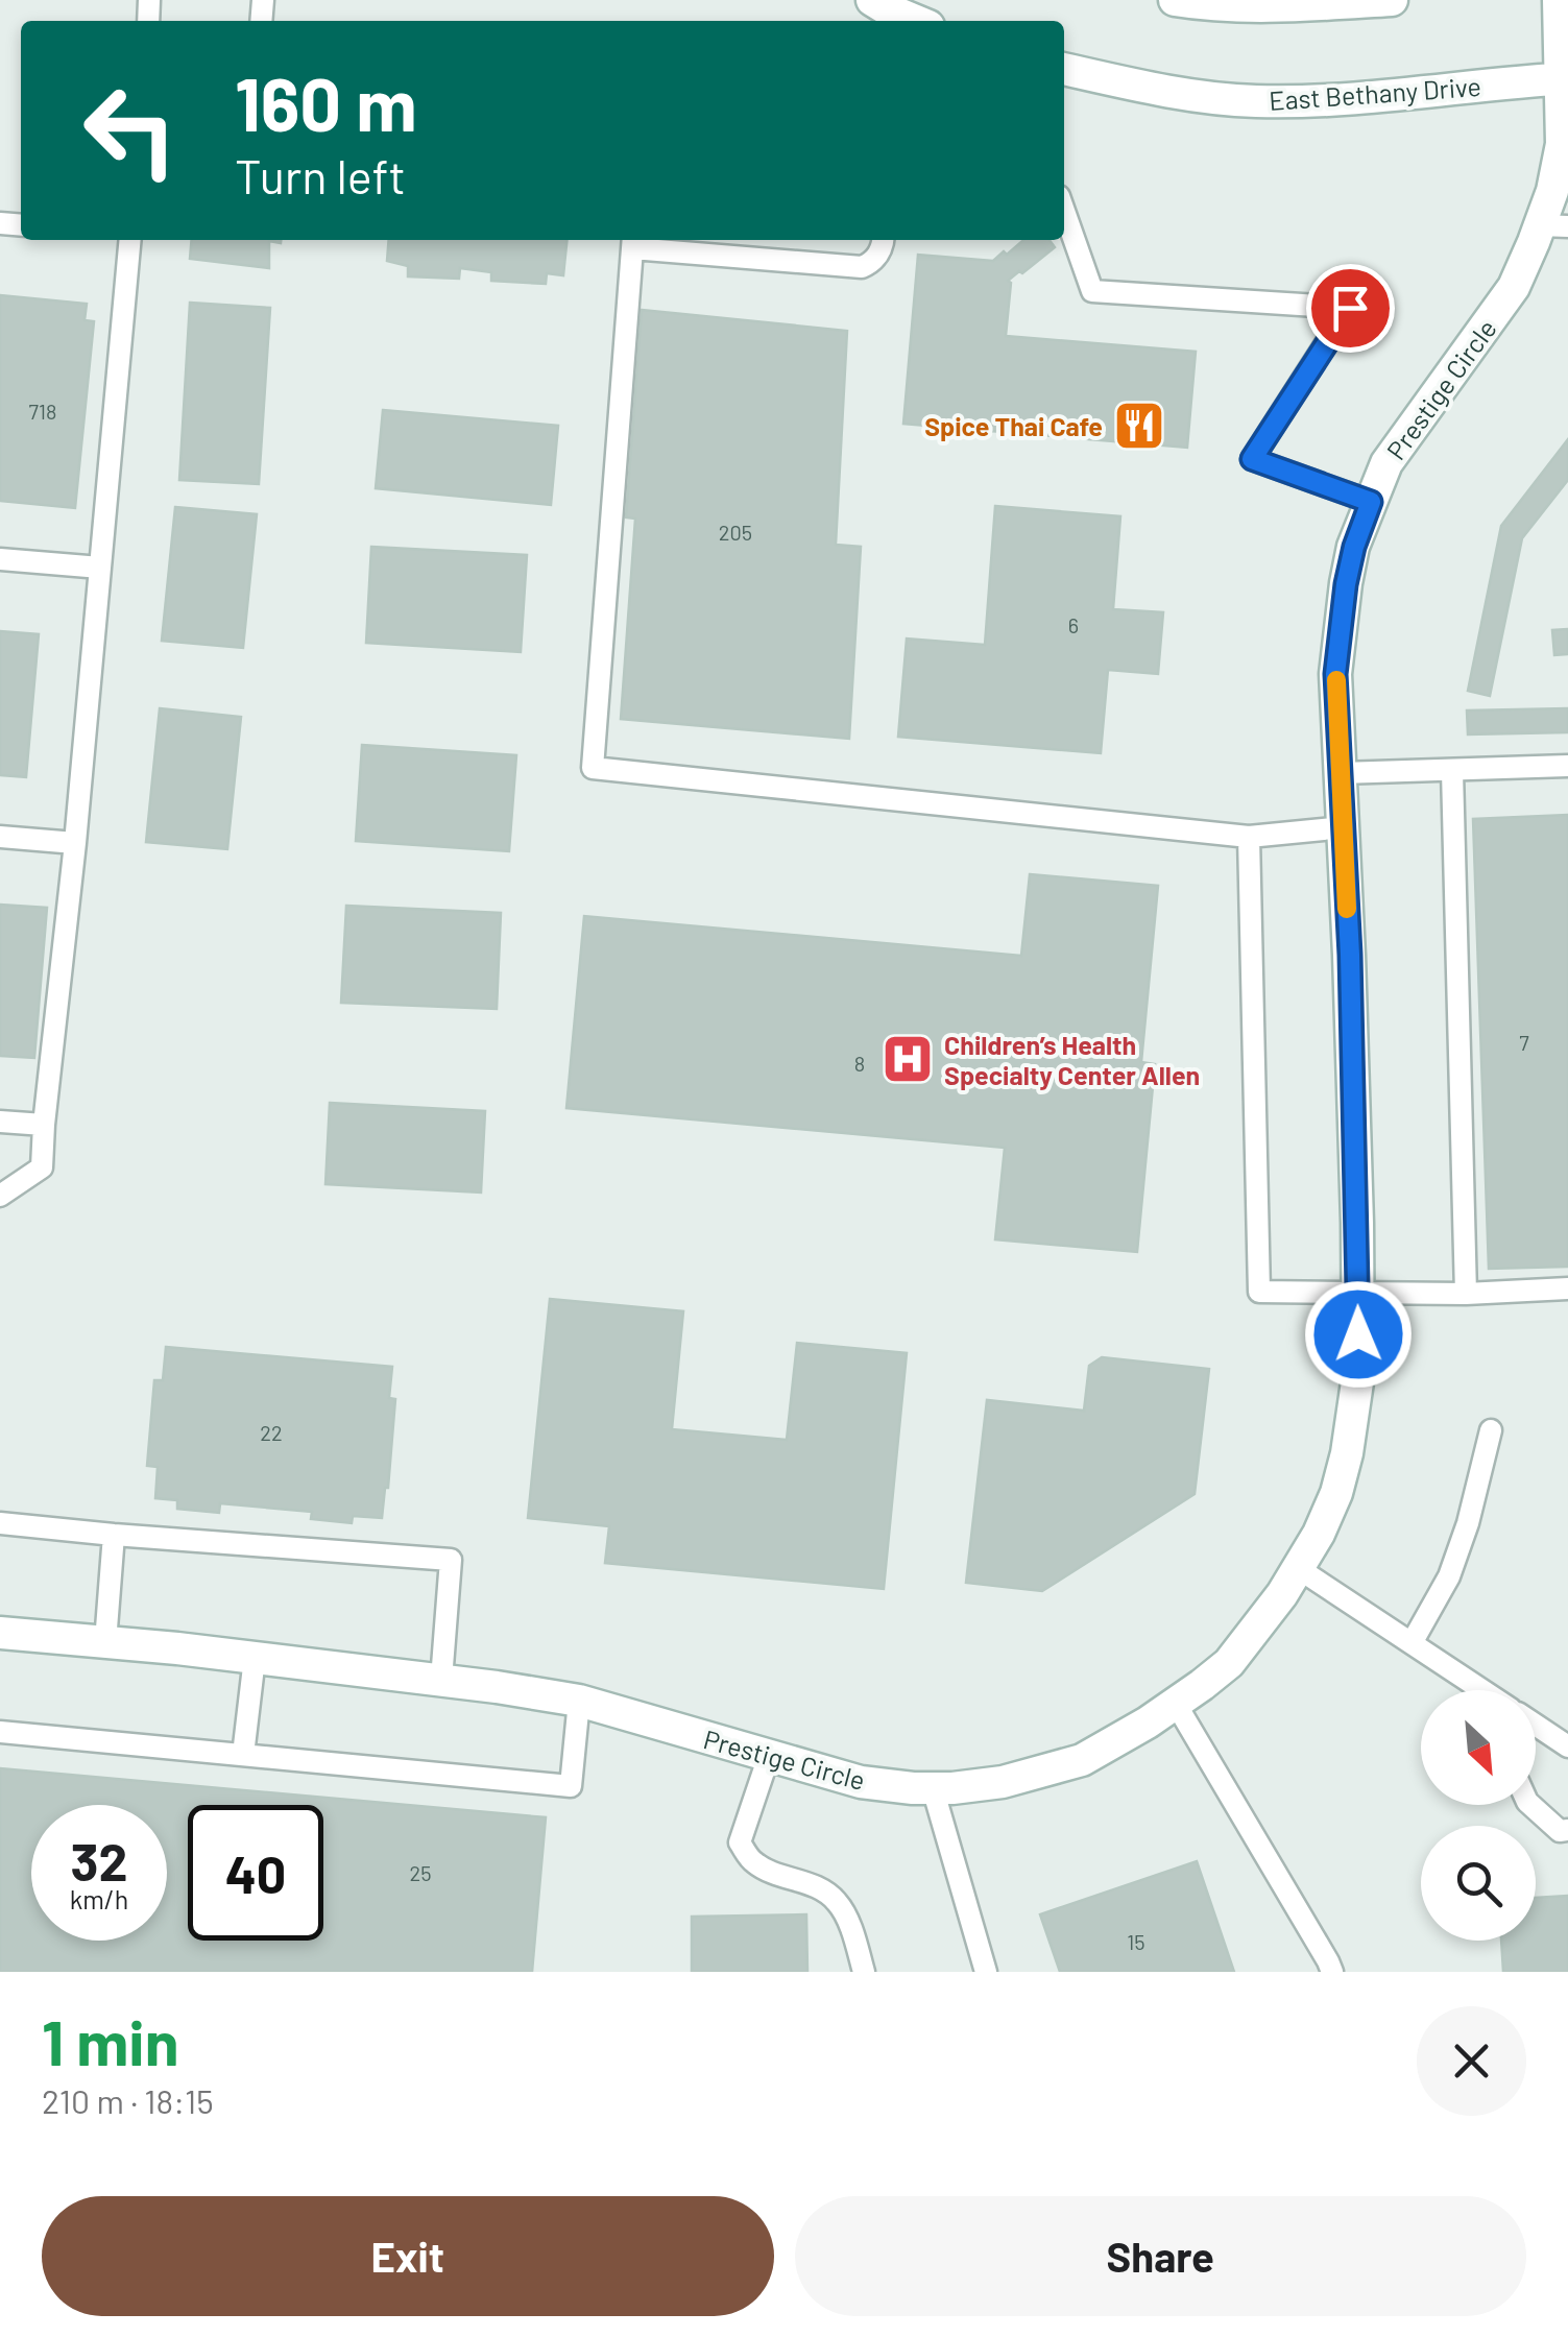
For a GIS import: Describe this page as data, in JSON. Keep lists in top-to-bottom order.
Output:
{
  "streets": {
    "street": ["East Bethany Drive", "Prestige Circle"]
  },
  "crossings": [
    ["East Bethany Drive", "Prestige Circle"]
  ],
  "places": {
    "restaurant": ["Spice Thai Cafe"],
    "hospital": ["Children’s Health Specialty Center Allen"]
  },
  "house_numbers": [
    "718",
    "205",
    "6",
    "7",
    "8",
    "22",
    "25",
    "15"
  ],
  "north": "bottom right",
  "page": {
    "turn": ["160 m", "Turn left"],
    "speed": "32 km/h",
    "limit": "40",
    "heading": ["1 min", "210 m · 18:15"],
    "buttons": ["Exit", "Share"]
  }
}
